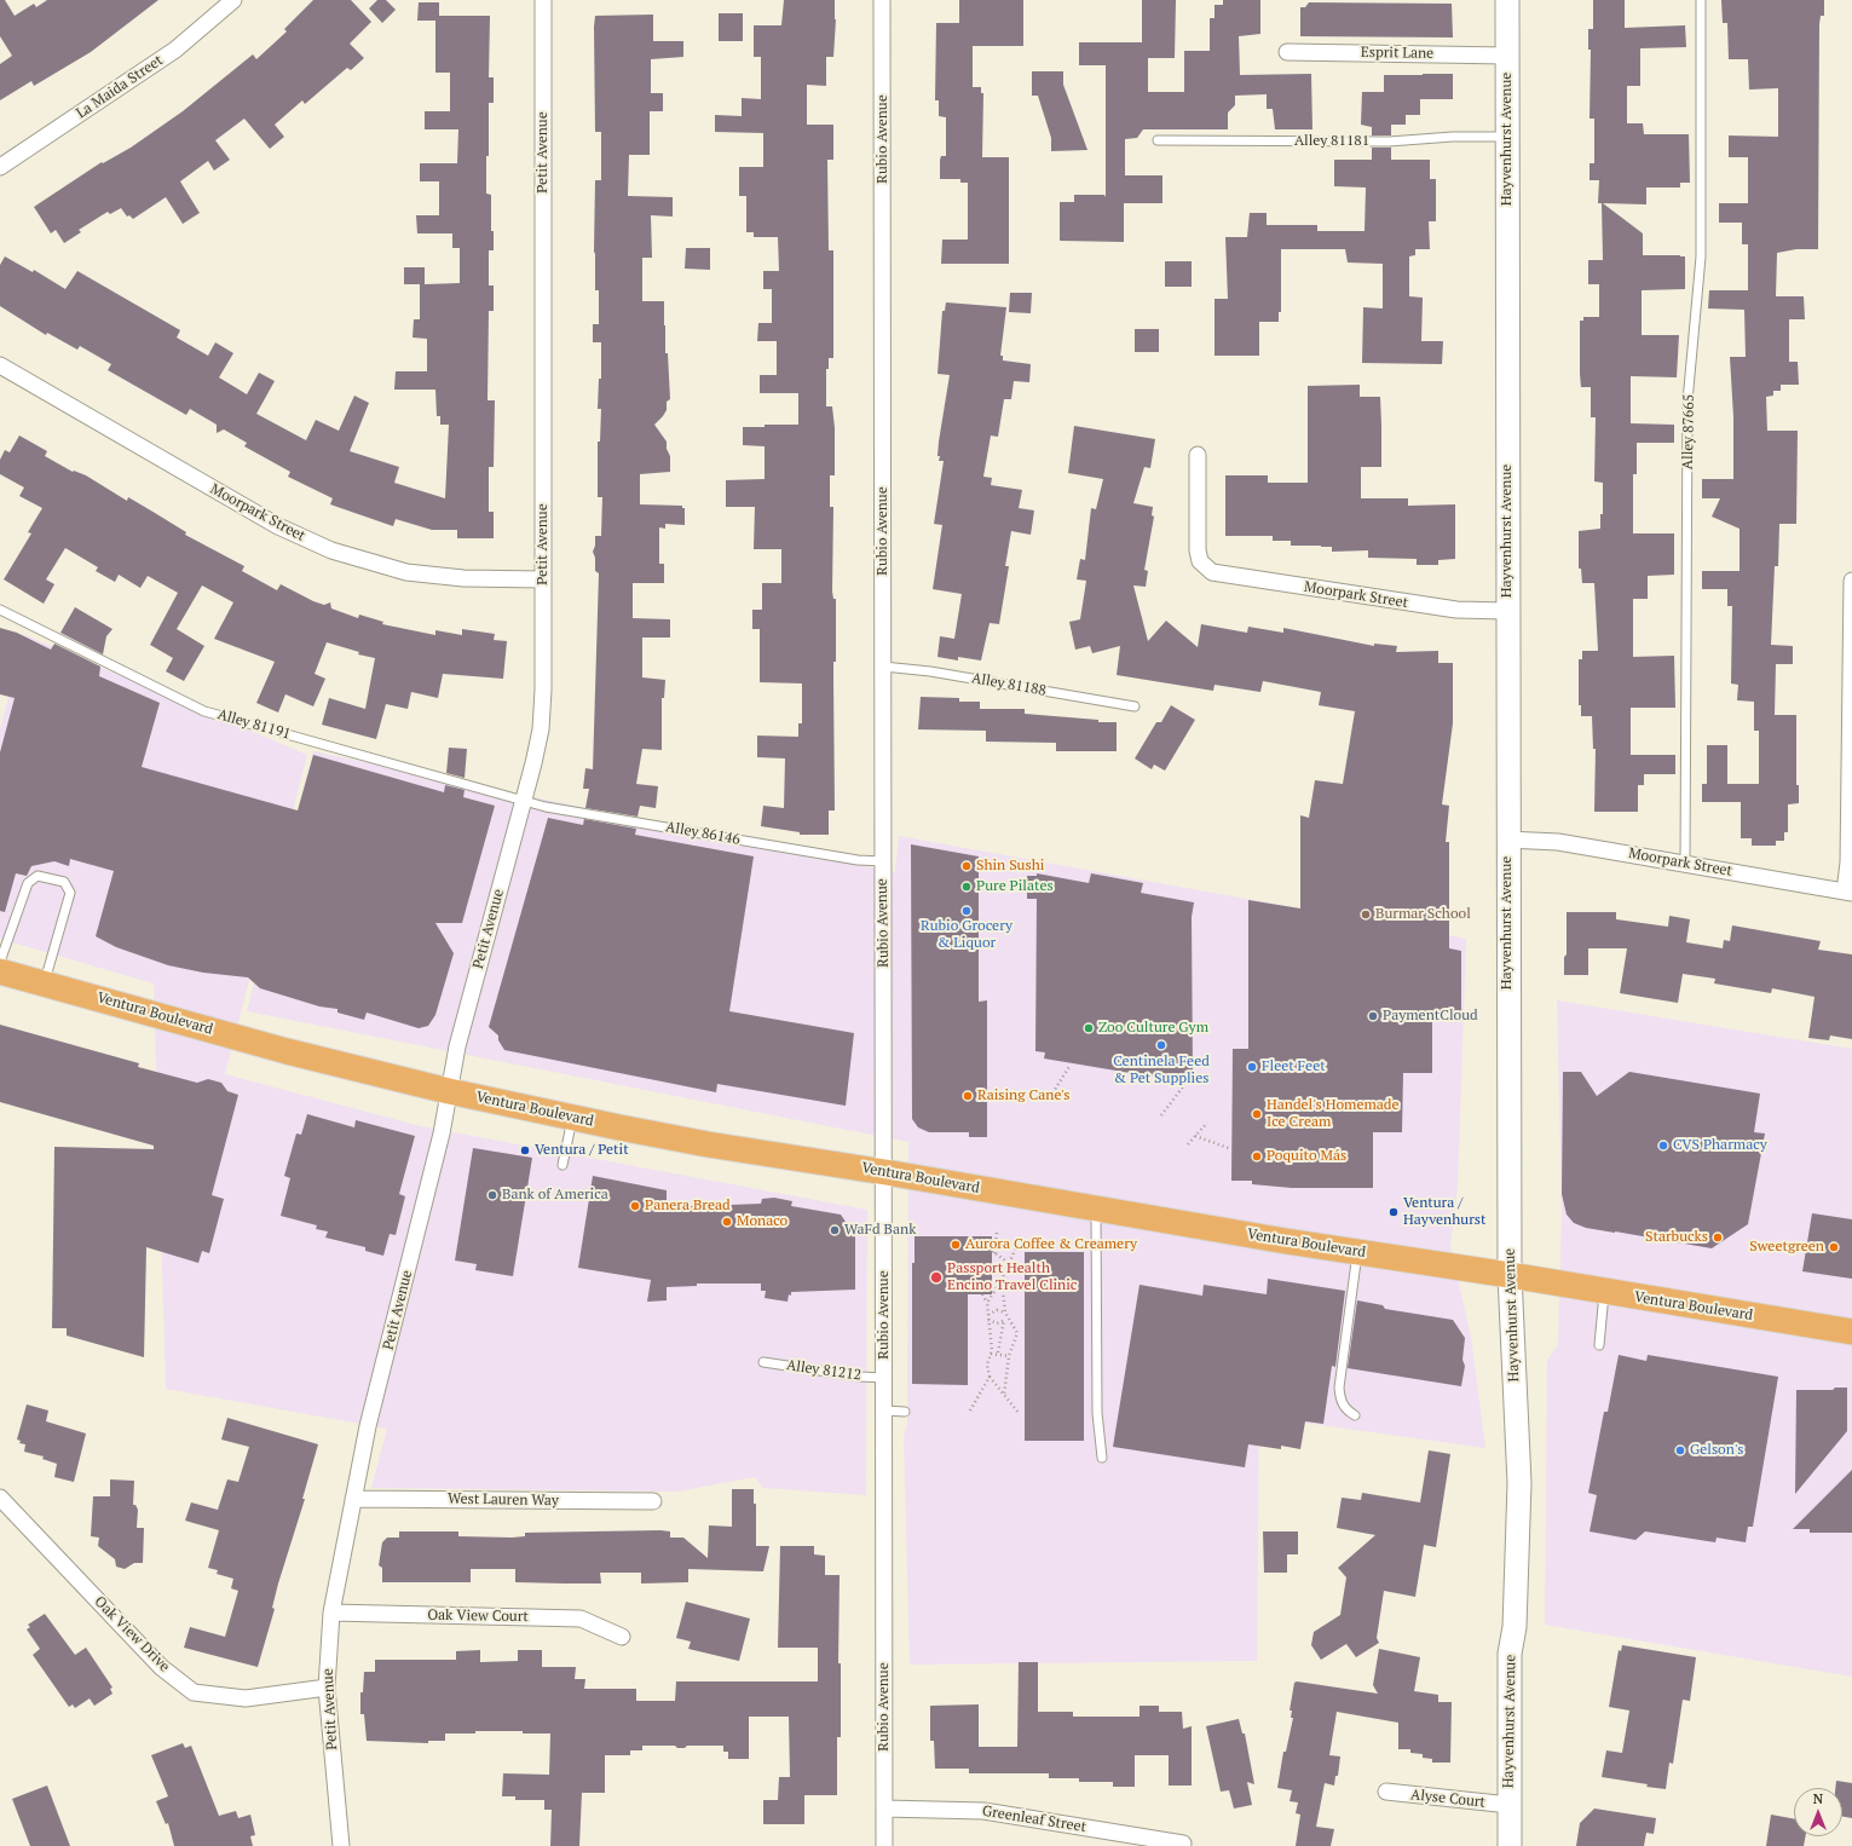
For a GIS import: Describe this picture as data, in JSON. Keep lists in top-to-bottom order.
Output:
{
  "streets": {
    "main road": ["Hayvenhurst Avenue", "Ventura Boulevard"],
    "street": [
      "Esprit Lane",
      "La Maida Street",
      "Rubio Avenue",
      "Petit Avenue",
      "Moorpark Street",
      "West Lauren Way",
      "Oak View Court",
      "Oak View Drive",
      "Alyse Court",
      "Greenleaf Street"
    ],
    "lane": [
      "Alley 81181",
      "Alley 87665",
      "Alley 81188",
      "Alley 81191",
      "Alley 86146",
      "Alley 81212"
    ]
  },
  "crossings": [
    ["Esprit Lane", "Hayvenhurst Avenue"],
    ["Rubio Avenue", "Alley 81188"],
    ["Rubio Avenue", "Alley 86146"],
    ["Rubio Avenue", "Ventura Boulevard"],
    ["Rubio Avenue", "Alley 81212"],
    ["Rubio Avenue", "Greenleaf Street"],
    ["Hayvenhurst Avenue", "Alley 81181"],
    ["Hayvenhurst Avenue", "Moorpark Street"],
    ["Hayvenhurst Avenue", "Ventura Boulevard"],
    ["Hayvenhurst Avenue", "Alyse Court"],
    ["Petit Avenue", "Moorpark Street"],
    ["Petit Avenue", "Alley 81191"],
    ["Petit Avenue", "Alley 86146"],
    ["Petit Avenue", "Ventura Boulevard"],
    ["Petit Avenue", "West Lauren Way"],
    ["Petit Avenue", "Oak View Court"],
    ["Petit Avenue", "Oak View Drive"],
    ["Alley 87665", "Moorpark Street"],
    ["Alley 81191", "Alley 86146"]
  ],
  "places": [
    "Shin Sushi",
    "Pure Pilates",
    "Rubio Grocery & Liquor",
    "Burmar School",
    "PaymentCloud",
    "Zoo Culture Gym",
    "Centinela Feed & Pet Supplies",
    "Fleet Feet",
    "Raising Cane's",
    "Handel's Homemade Ice Cream",
    "CVS Pharmacy",
    "Ventura / Petit",
    "Poquito Más",
    "Bank of America",
    "Panera Bread",
    "Ventura / Hayvenhurst",
    "Monaco",
    "WaFd Bank",
    "Starbucks",
    "Aurora Coffee & Creamery",
    "Sweetgreen",
    "Passport Health Encino Travel Clinic",
    "Gelson's"
  ],
  "north": "top"
}
